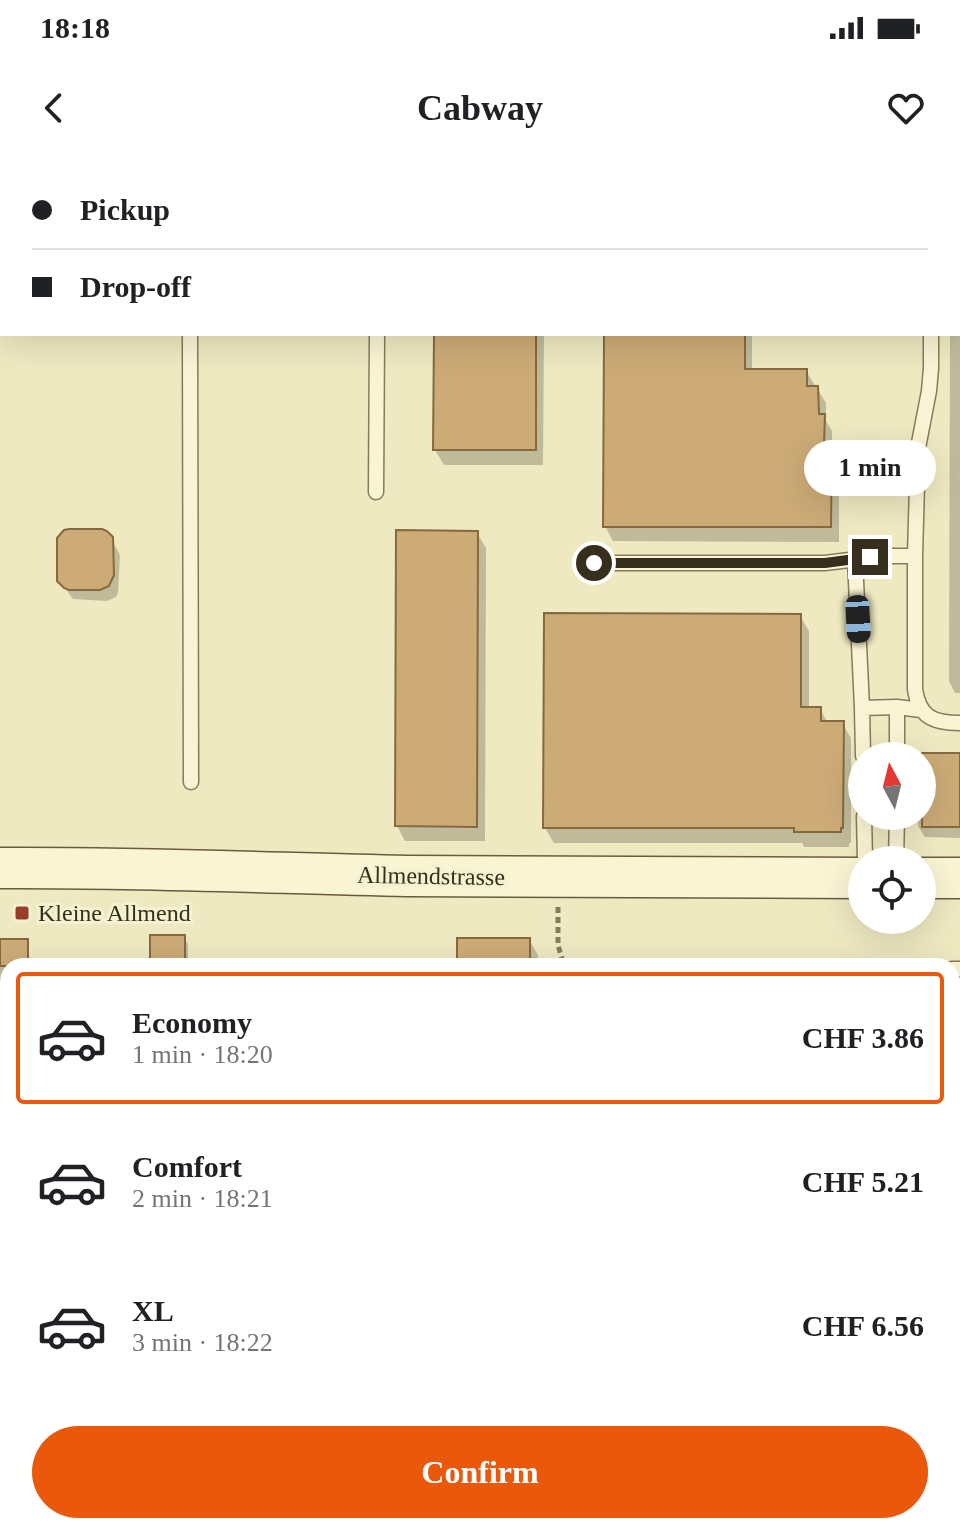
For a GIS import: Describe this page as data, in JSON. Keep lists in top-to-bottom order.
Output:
{
  "streets": {
    "main road": ["Allmendstrasse"]
  },
  "places": {
    "transit": ["Kleine Allmend"]
  },
  "north": "top",
  "page": {
    "status": "18:18",
    "header": "Cabway",
    "banner": ["Pickup", "Drop-off"],
    "bubble": "1 min",
    "list": [
      {
        "name": "Economy",
        "note": "1 min · 18:20",
        "value": "CHF 3.86"
      },
      {
        "name": "Comfort",
        "note": "2 min · 18:21",
        "value": "CHF 5.21"
      },
      {
        "name": "XL",
        "note": "3 min · 18:22",
        "value": "CHF 6.56"
      }
    ],
    "buttons": "Confirm"
  }
}
